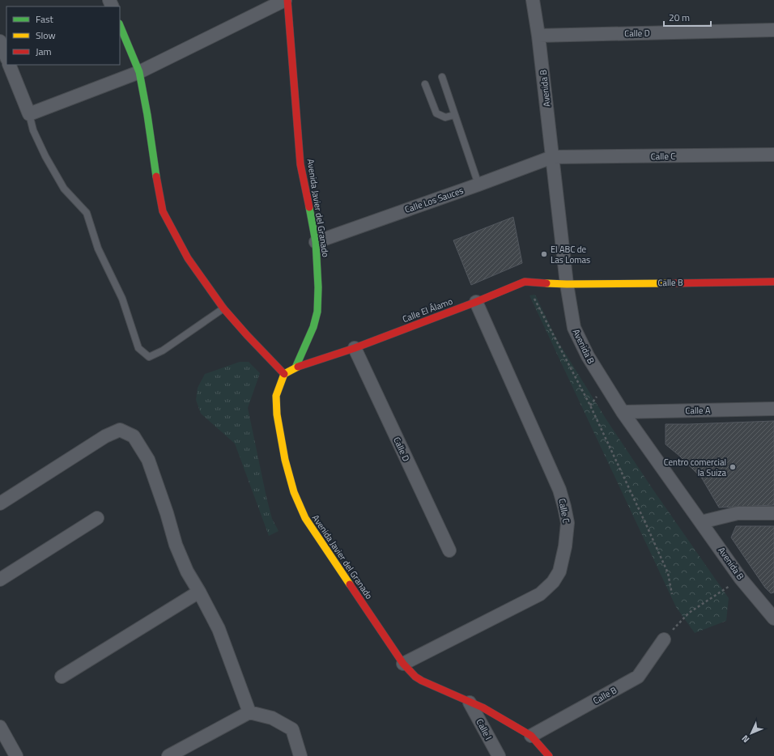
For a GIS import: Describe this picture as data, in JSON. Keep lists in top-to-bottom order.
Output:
{
  "streets": {
    "street": [
      "Calle D",
      "Avenida B",
      "Calle C",
      "Calle Los Sauces",
      "Avenida Javier del Granado",
      "Calle B",
      "Calle El Álamo",
      "Calle A",
      "Calle I"
    ]
  },
  "crossings": [
    ["Calle D", "Avenida B"],
    ["Calle D", "Calle El Álamo"],
    ["Avenida B", "Calle C"],
    ["Avenida B", "Calle Los Sauces"],
    ["Avenida B", "Calle B"],
    ["Avenida B", "Calle El Álamo"],
    ["Avenida B", "Calle A"],
    ["Calle C", "Calle Los Sauces"],
    ["Calle C", "Avenida Javier del Granado"],
    ["Calle C", "Calle El Álamo"],
    ["Calle Los Sauces", "Avenida Javier del Granado"],
    ["Avenida Javier del Granado", "Calle B"],
    ["Avenida Javier del Granado", "Calle El Álamo"],
    ["Avenida Javier del Granado", "Calle I"],
    ["Calle B", "Calle El Álamo"]
  ],
  "places": ["El ABC de Las Lomas", "Centro comercial la Suiza"],
  "legend": ["Fast", "Slow", "Jam"],
  "scale_bar": "20 m",
  "north": "bottom left"
}
